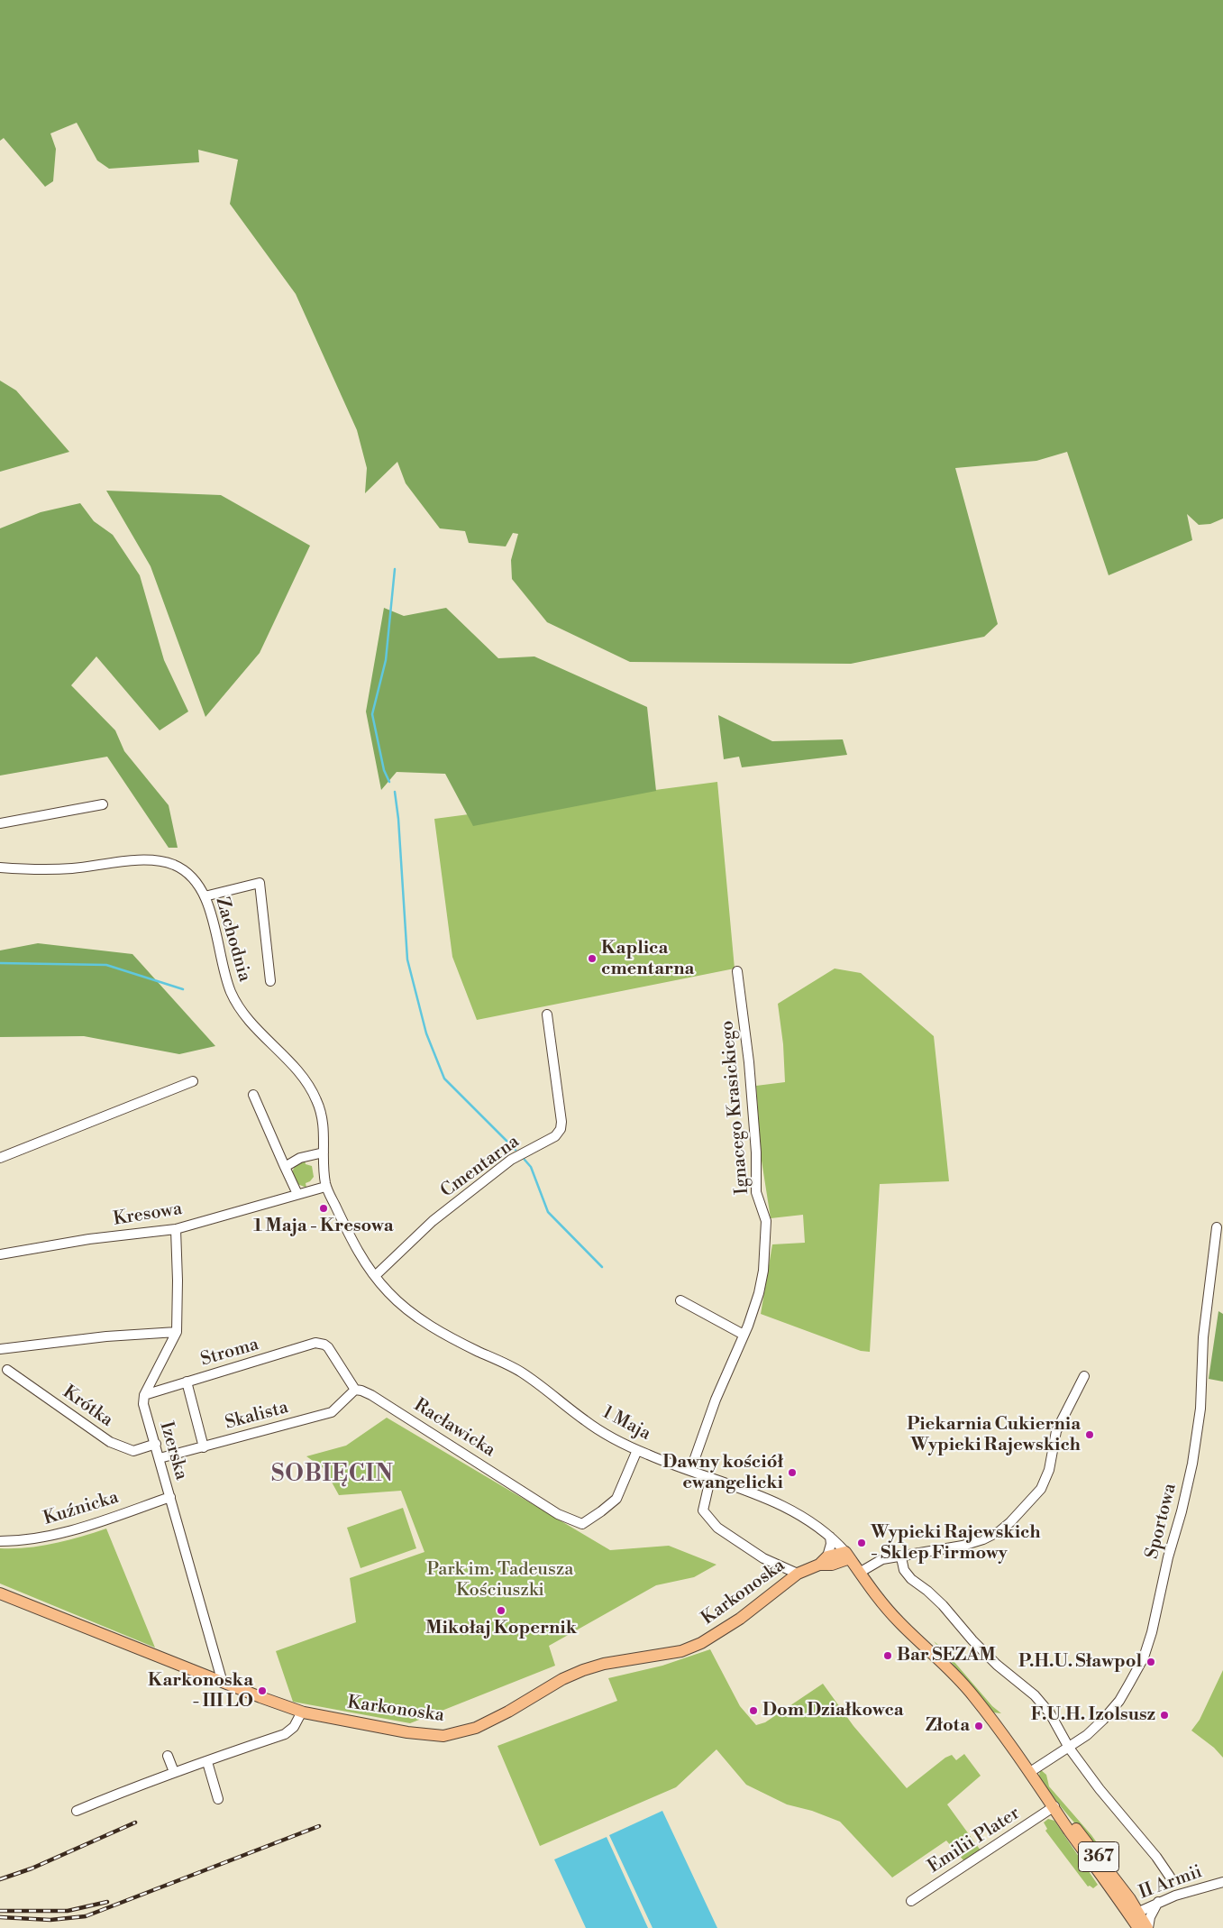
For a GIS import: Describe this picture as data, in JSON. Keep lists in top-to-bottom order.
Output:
{
  "streets": {
    "main road": ["1 Maja", "Karkonoska", "367"],
    "street": [
      "Zachodnia",
      "Ignacego Krasickiego",
      "Cmentarna",
      "Kresowa",
      "Stroma",
      "Krótka",
      "Skalista",
      "Racławicka",
      "Izerska",
      "Kuźnicka",
      "Sportowa",
      "Emilii Plater",
      "II Armii"
    ]
  },
  "crossings": [
    ["Zachodnia", "367"],
    ["Ignacego Krasickiego", "1 Maja"],
    ["Cmentarna", "1 Maja"],
    ["Kresowa", "1 Maja"],
    ["Kresowa", "367"],
    ["Stroma", "Skalista"],
    ["Stroma", "Racławicka"],
    ["Stroma", "Izerska"],
    ["Krótka", "Izerska"],
    ["Skalista", "Racławicka"],
    ["Skalista", "Izerska"],
    ["1 Maja", "Racławicka"],
    ["1 Maja", "Sportowa"],
    ["1 Maja", "Karkonoska"],
    ["1 Maja", "Emilii Plater"],
    ["1 Maja", "367"],
    ["1 Maja", "II Armii"],
    ["Izerska", "Kuźnicka"],
    ["Izerska", "Karkonoska"]
  ],
  "districts": ["SOBIĘCIN"],
  "parks": ["Park im. Tadeusza Kościuszki"],
  "places": [
    "Kaplica cmentarna",
    "1 Maja - Kresowa",
    "Piekarnia Cukiernia Wypieki Rajewskich",
    "Dawny kościół ewangelicki",
    "Wypieki Rajewskich - Sklep Firmowy",
    "Mikołaj Kopernik",
    "Bar SEZAM",
    "P.H.U. Sławpol",
    "Karkonoska - III LO",
    "Dom Działkowca",
    "F.U.H. Izolsusz",
    "Złota"
  ]
}
